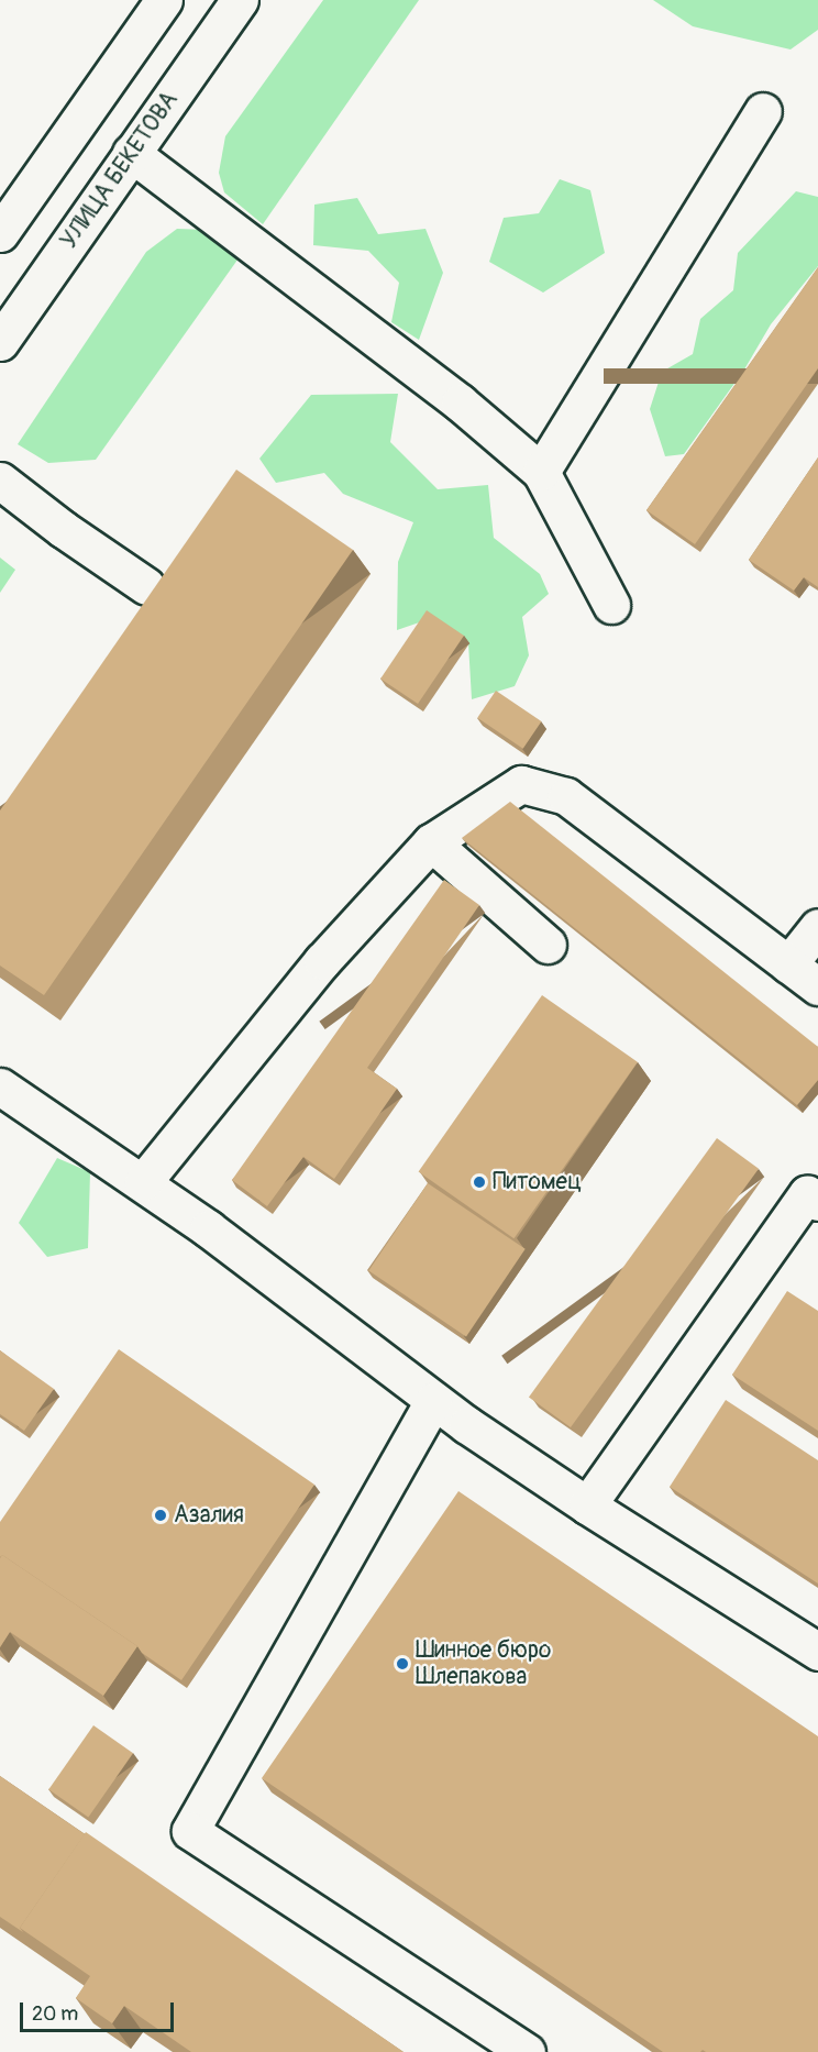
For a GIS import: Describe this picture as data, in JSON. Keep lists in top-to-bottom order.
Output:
{
  "streets": {
    "main road": ["УЛИЦА БЕКЕТОВА"]
  },
  "places": ["Питомец", "Азалия", "Шинное бюро Шлепакова"],
  "scale_bar": "20 m"
}
